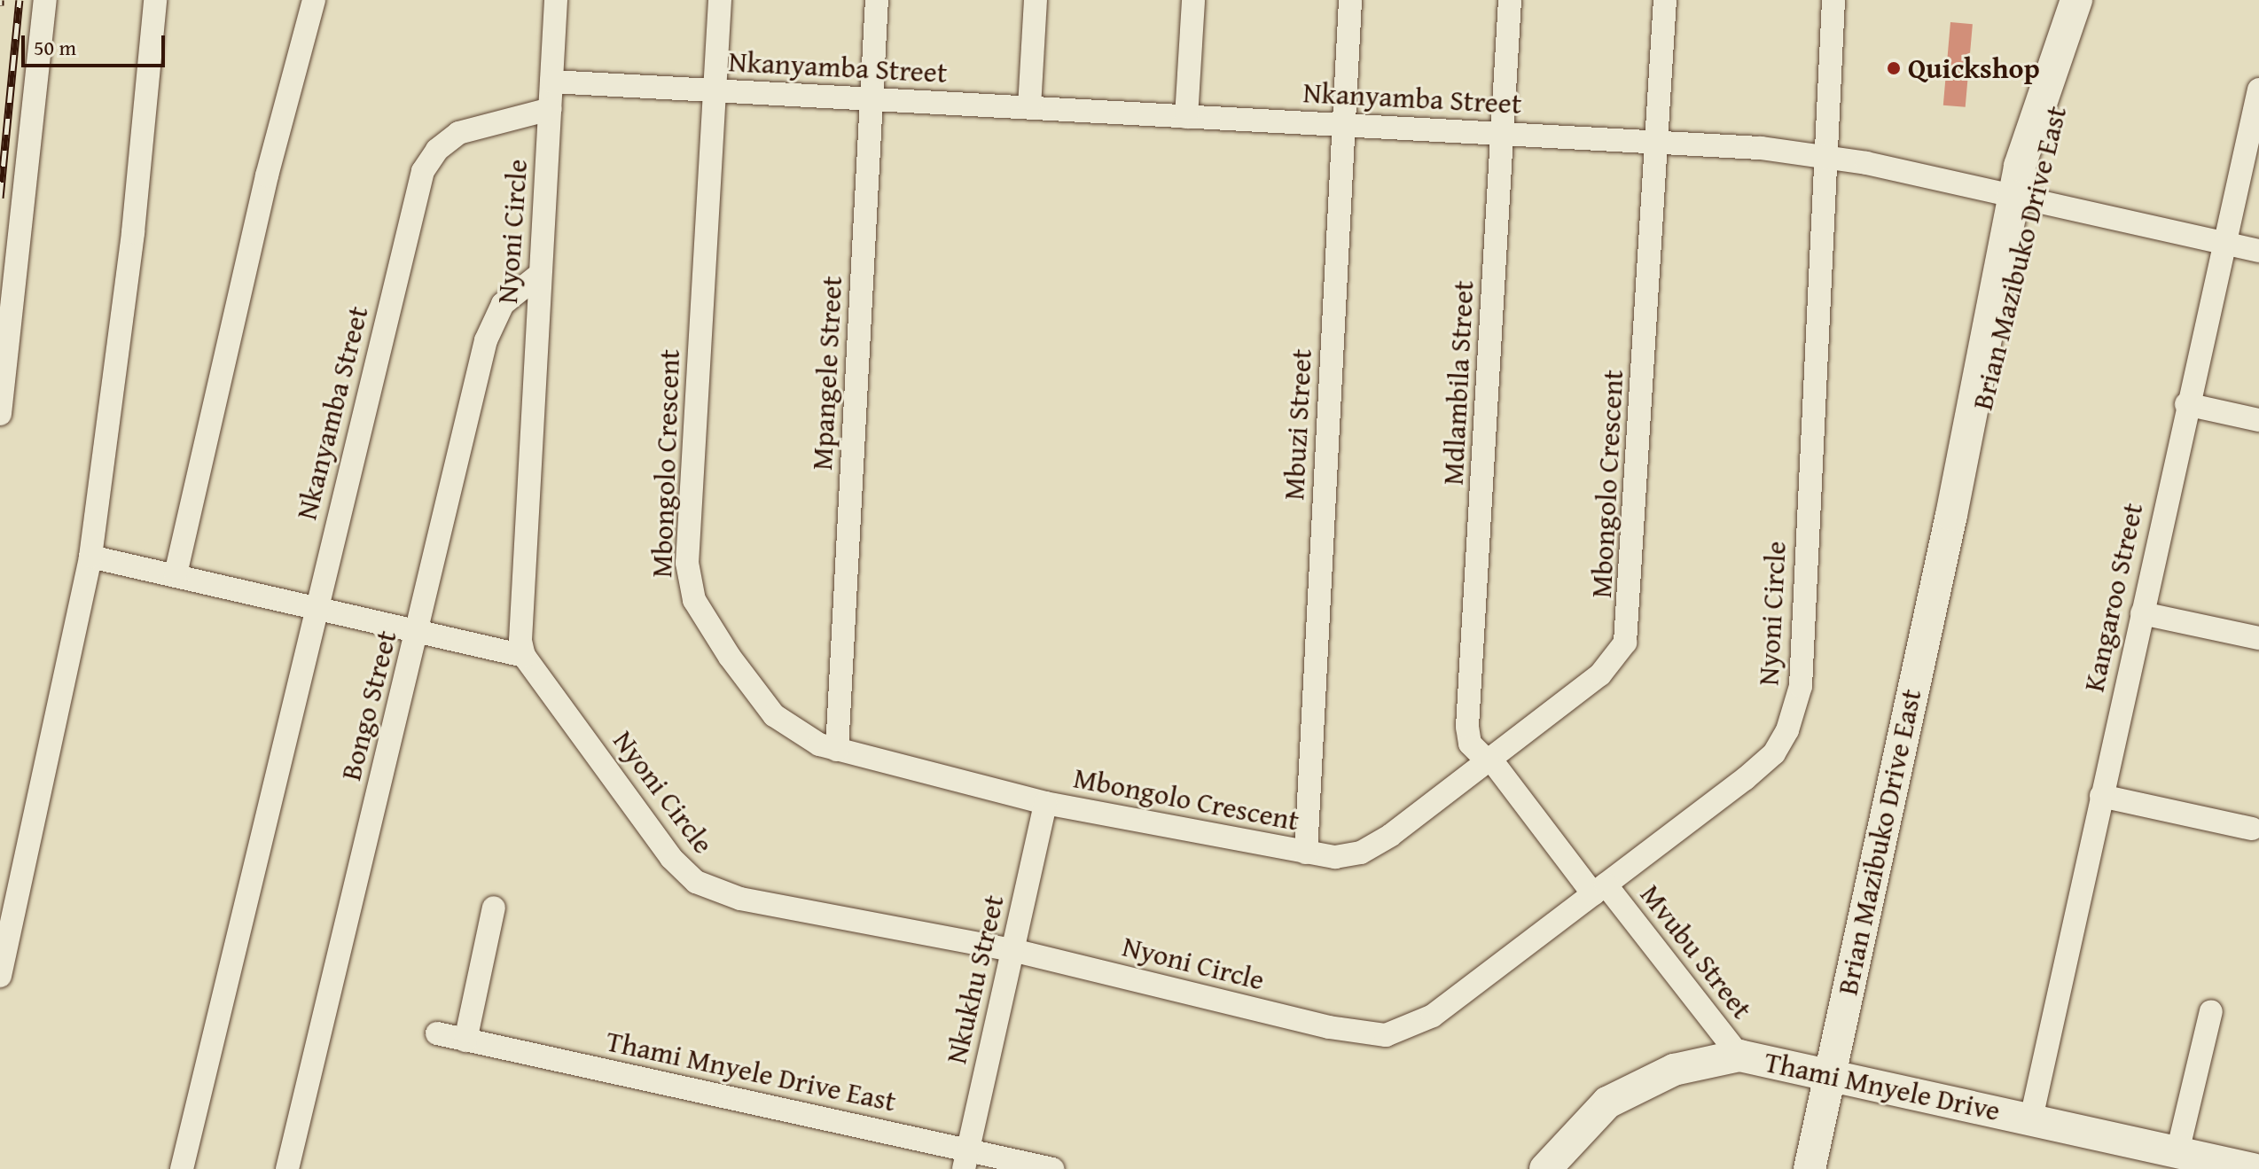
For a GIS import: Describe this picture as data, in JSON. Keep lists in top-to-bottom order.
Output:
{
  "streets": {
    "street": [
      "Nkanyamba Street",
      "Nyoni Circle",
      "Brian Mazibuko Drive East",
      "Mpangele Street",
      "Mdlambila Street",
      "Mbuzi Street",
      "Mbongolo Crescent",
      "Kangaroo Street",
      "Bongo Street",
      "Mvubu Street",
      "Nkukhu Street",
      "Thami Mnyele Drive East",
      "Thami Mnyele Drive"
    ]
  },
  "crossings": [
    ["Nkanyamba Street", "Nyoni Circle"],
    ["Nkanyamba Street", "Brian Mazibuko Drive East"],
    ["Nkanyamba Street", "Mpangele Street"],
    ["Nkanyamba Street", "Mdlambila Street"],
    ["Nkanyamba Street", "Mbuzi Street"],
    ["Nkanyamba Street", "Mbongolo Crescent"],
    ["Nkanyamba Street", "Kangaroo Street"],
    ["Nyoni Circle", "Bongo Street"],
    ["Nyoni Circle", "Mvubu Street"],
    ["Nyoni Circle", "Nkukhu Street"],
    ["Brian Mazibuko Drive East", "Thami Mnyele Drive"],
    ["Mpangele Street", "Mbongolo Crescent"],
    ["Mdlambila Street", "Mbongolo Crescent"],
    ["Mbuzi Street", "Mbongolo Crescent"],
    ["Mbongolo Crescent", "Mvubu Street"],
    ["Mbongolo Crescent", "Nkukhu Street"],
    ["Kangaroo Street", "Thami Mnyele Drive"],
    ["Mvubu Street", "Thami Mnyele Drive"],
    ["Nkukhu Street", "Thami Mnyele Drive East"]
  ],
  "places": ["Quickshop"],
  "scale_bar": "50 m"
}
